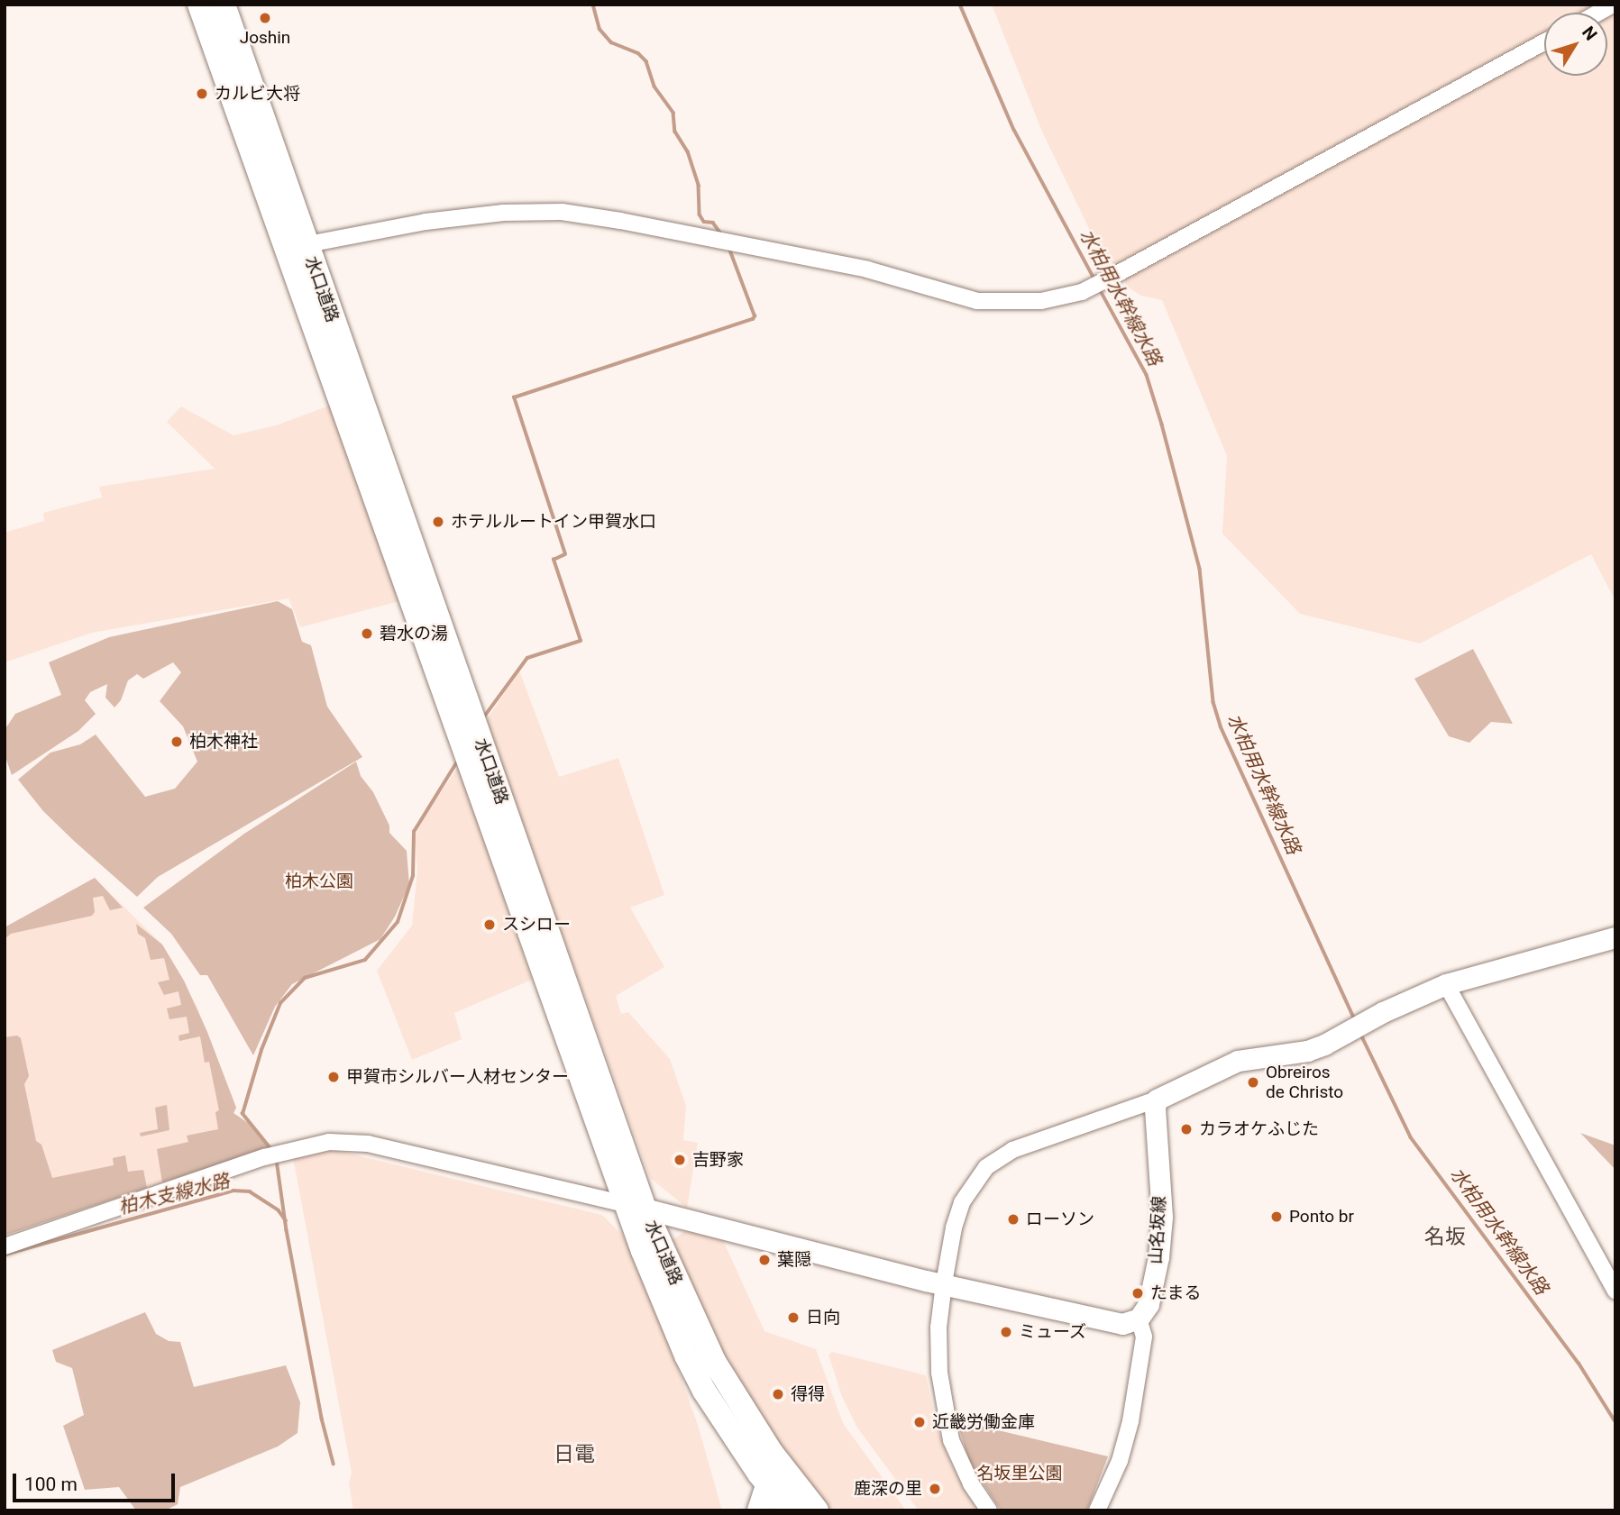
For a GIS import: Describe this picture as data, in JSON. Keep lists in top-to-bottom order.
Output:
{
  "streets": {
    "highway": ["水口道路"],
    "main road": ["山名坂線"]
  },
  "districts": ["名坂", "日電"],
  "water": ["水柏用水幹線水路", "柏木支線水路"],
  "parks": ["柏木公園", "名坂里公園"],
  "places": [
    "Joshin",
    "カルビ大将",
    "ホテルルートイン甲賀水口",
    "碧水の湯",
    "柏木神社",
    "スシロー",
    "甲賀市シルバー人材センター",
    "Obreiros de Christo",
    "カラオケふじた",
    "吉野家",
    "Ponto br",
    "ローソン",
    "葉隠",
    "たまる",
    "日向",
    "ミューズ",
    "得得",
    "近畿労働金庫",
    "鹿深の里"
  ],
  "scale_bar": "100 m",
  "north": "top right"
}
